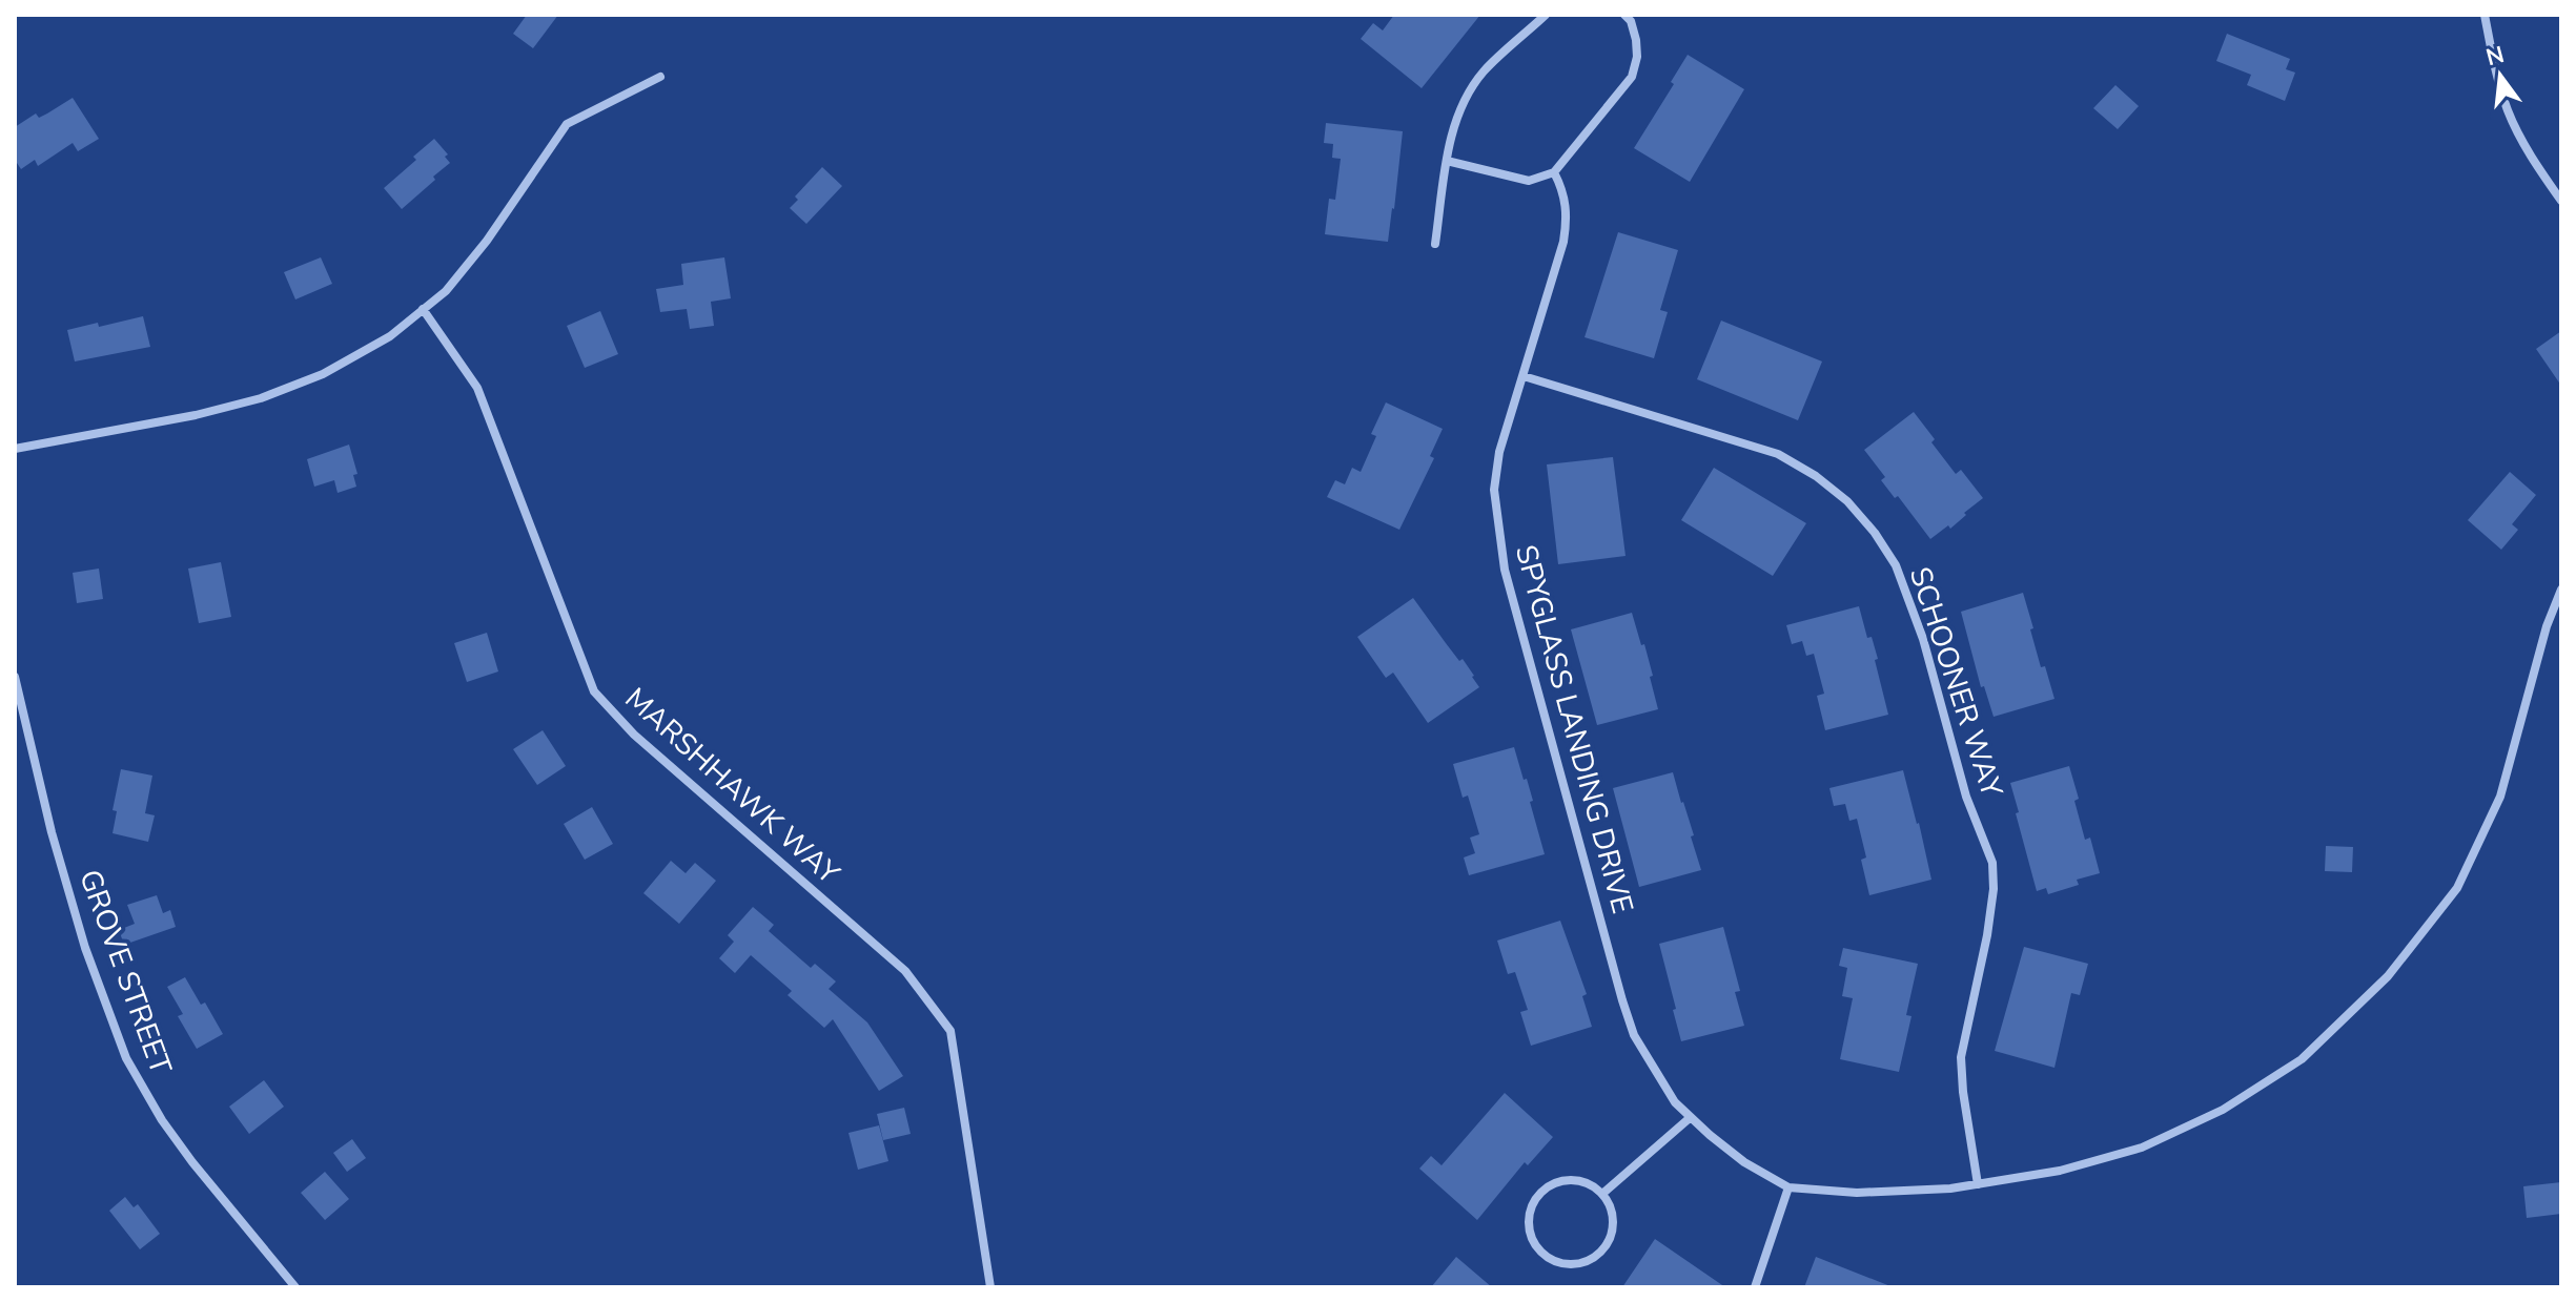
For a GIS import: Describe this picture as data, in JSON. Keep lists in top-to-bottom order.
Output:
{
  "streets": {
    "street": [
      "SCHOONER WAY",
      "SPYGLASS LANDING DRIVE",
      "MARSHHAWK WAY",
      "GROVE STREET"
    ]
  },
  "crossings": [
    ["SCHOONER WAY", "SPYGLASS LANDING DRIVE"]
  ],
  "north": "top"
}
